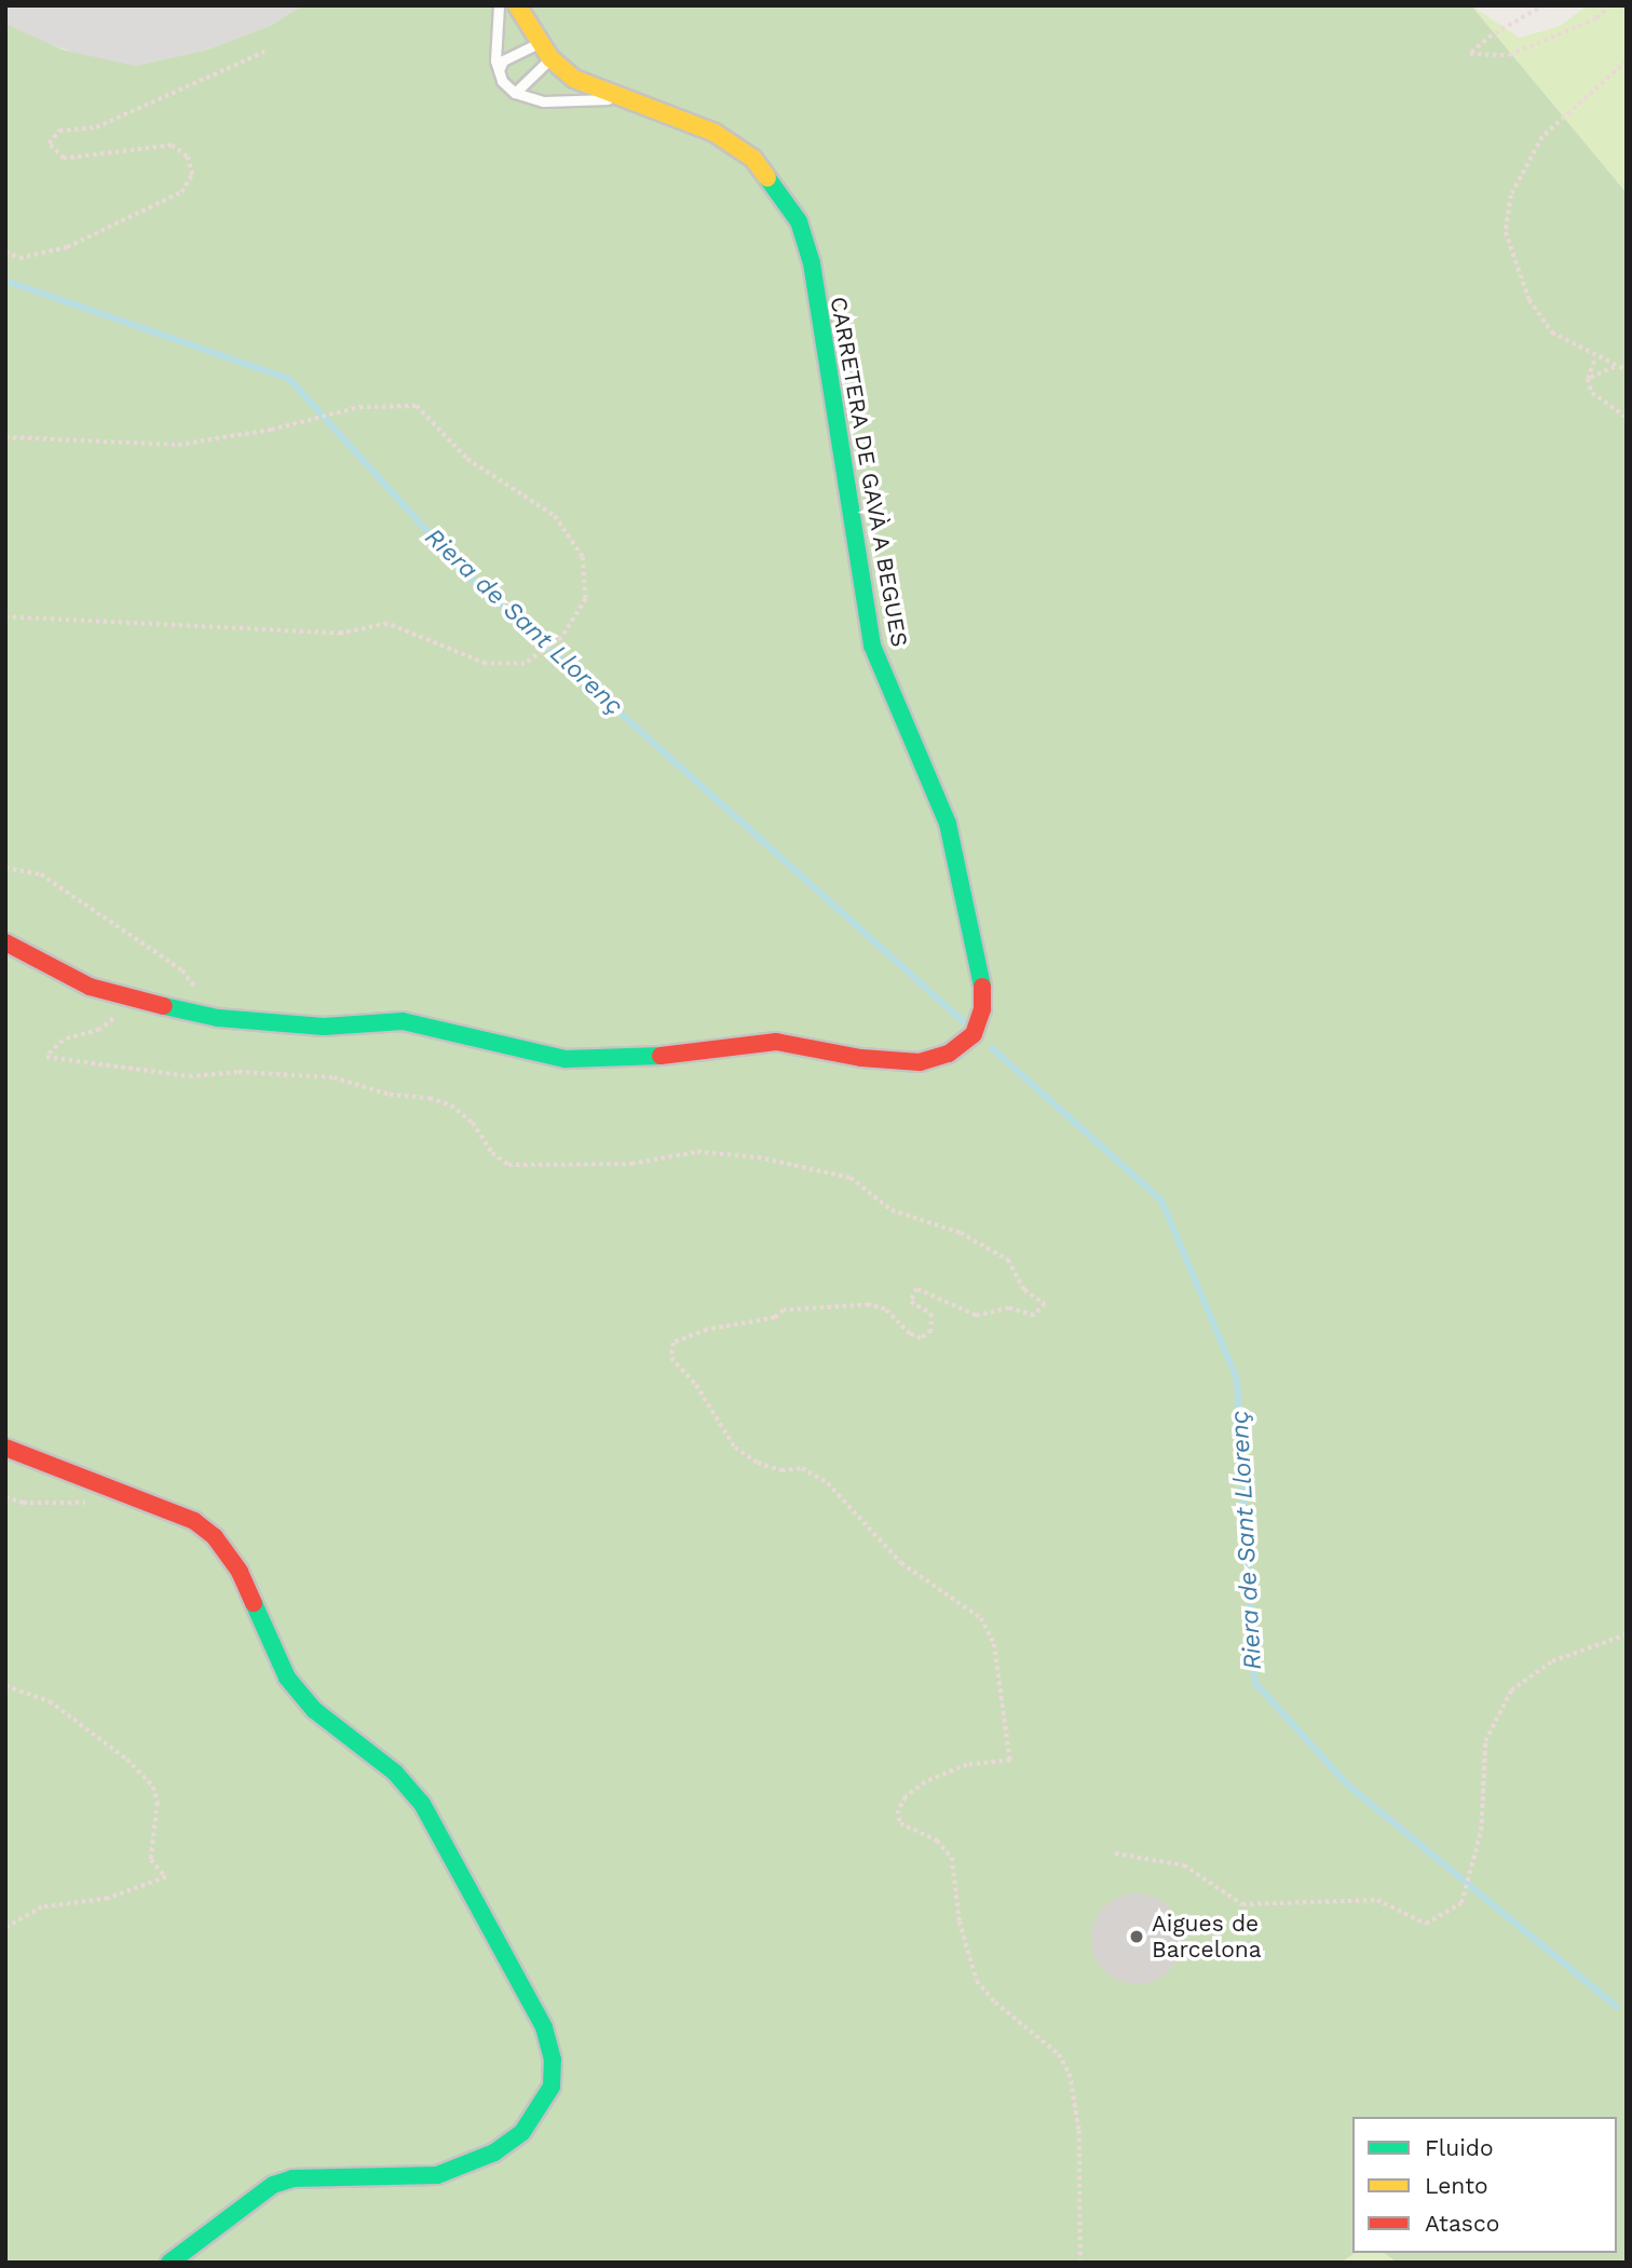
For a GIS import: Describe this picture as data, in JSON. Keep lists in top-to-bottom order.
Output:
{
  "streets": {
    "main road": ["CARRETERA DE GAVÀ A BEGUES"]
  },
  "water": ["Riera de Sant Llorenç"],
  "places": ["Aigues de Barcelona"],
  "legend": ["Fluido", "Lento", "Atasco"]
}
